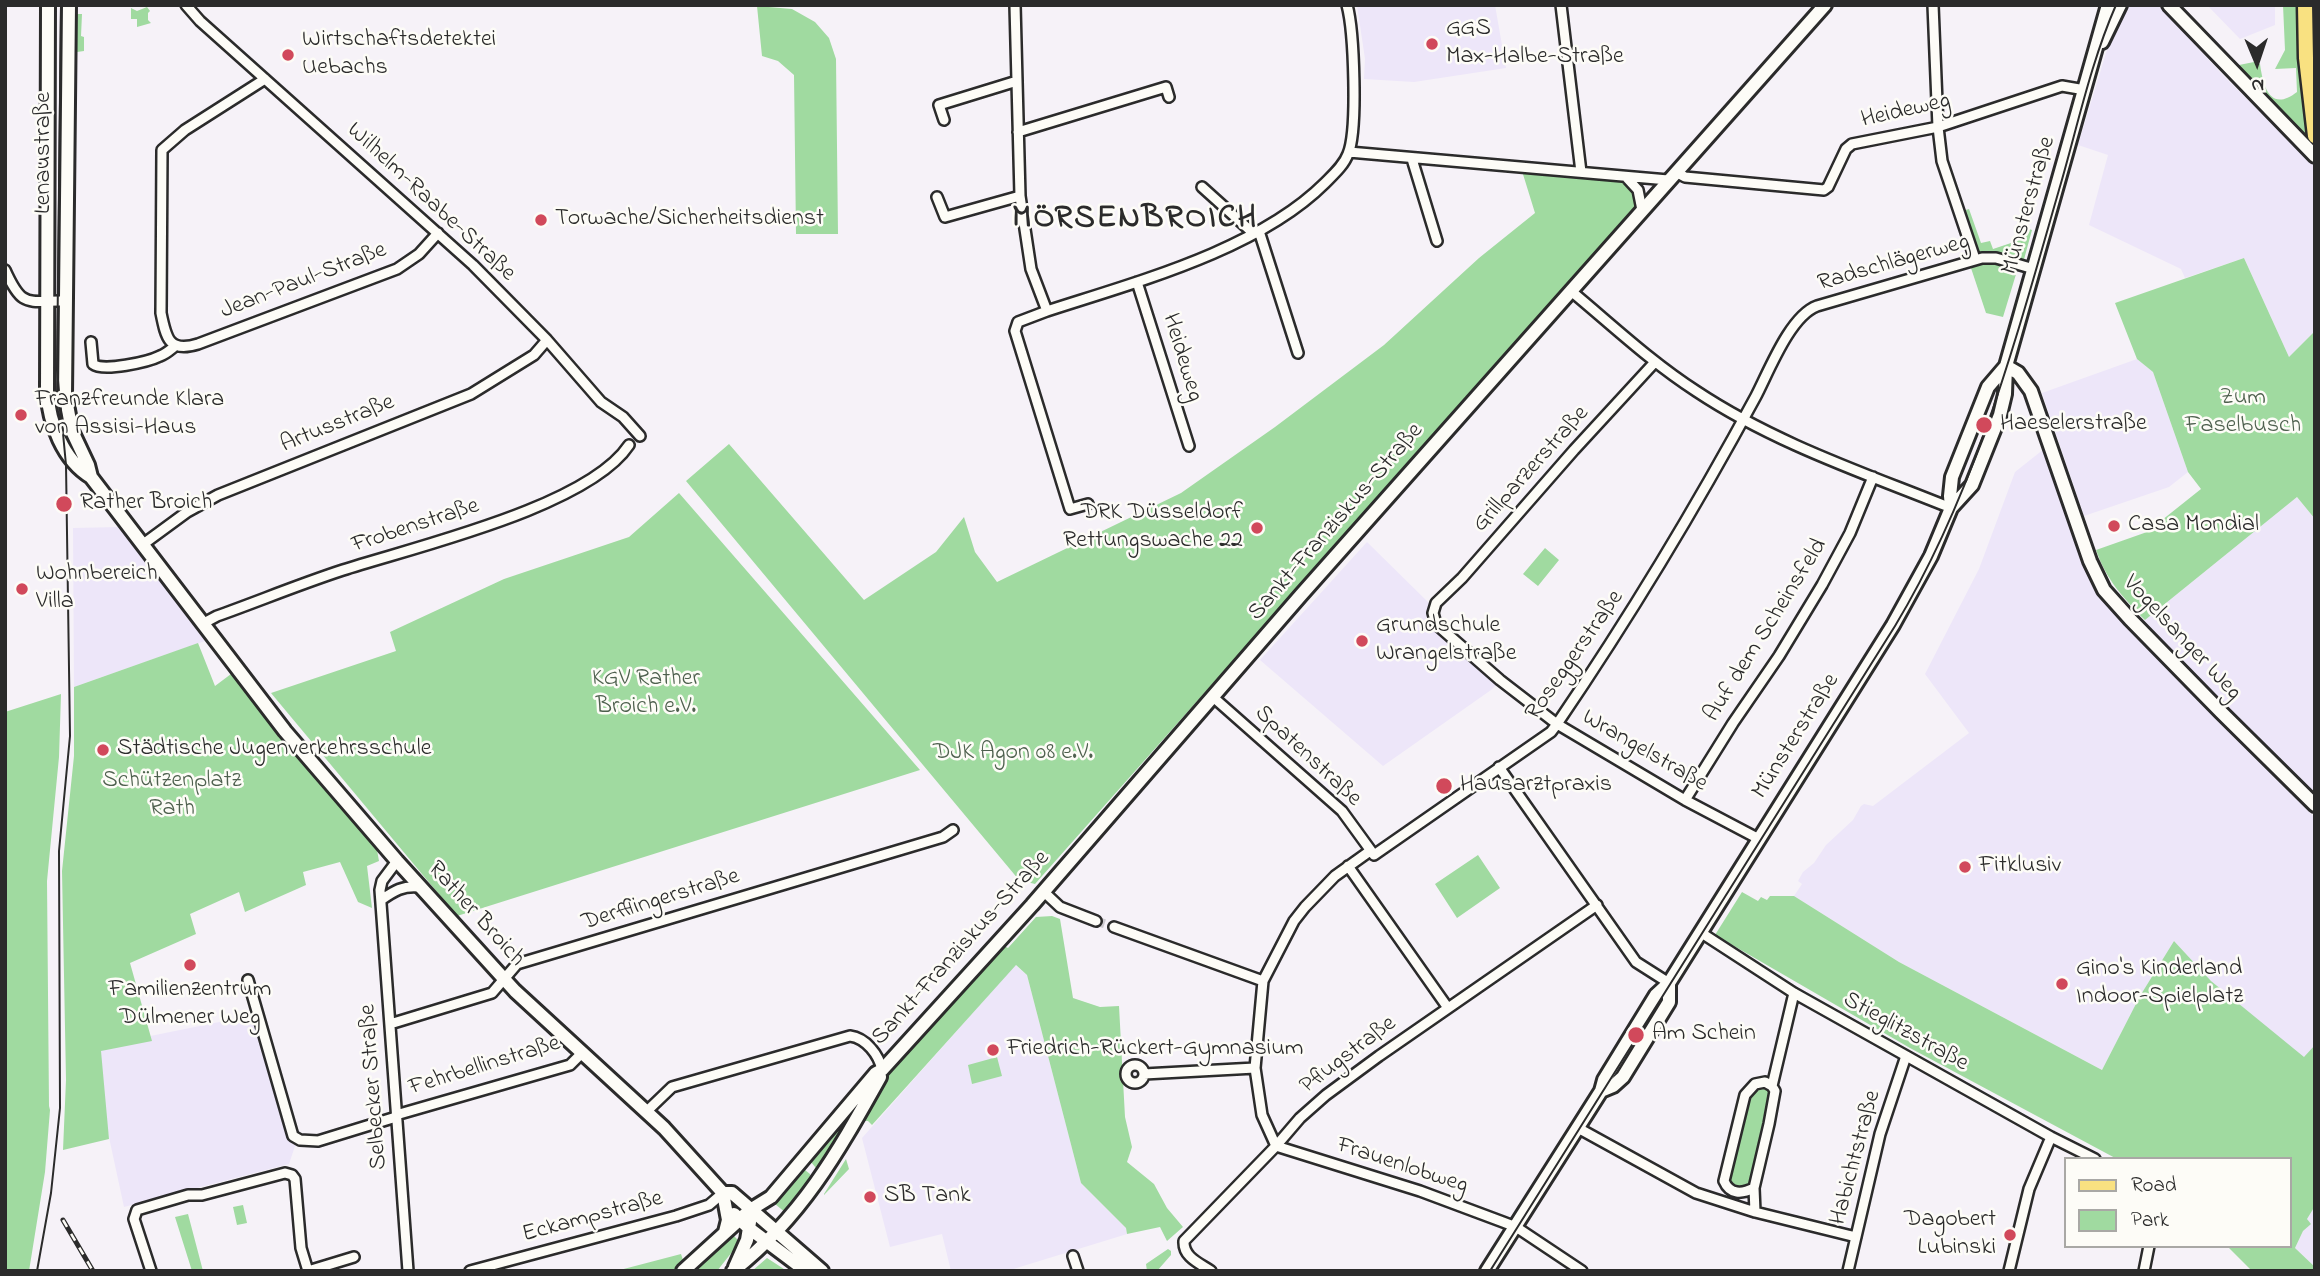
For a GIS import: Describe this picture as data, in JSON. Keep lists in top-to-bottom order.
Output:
{
  "streets": {
    "main road": [
      "Lenaustraße",
      "Münsterstraße",
      "Sankt-Franziskus-Straße",
      "Vogelsanger Weg",
      "Rather Broich"
    ],
    "street": [
      "Heideweg",
      "Wilhelm-Raabe-Straße",
      "Radschlägerweg",
      "Jean-Paul-Straße",
      "Artusstraße",
      "Grillparzerstraße",
      "Frobenstraße",
      "Auf dem Scheinsfeld",
      "Roseggerstraße",
      "Wrangelstraße",
      "Spatenstraße",
      "Derfflingerstraße",
      "Stieglitzstraße",
      "Pflugstraße",
      "Fehrbellinstraße",
      "Selbecker Straße",
      "Habichtstraße",
      "Frauenlobweg",
      "Eckampstraße"
    ]
  },
  "crossings": [
    ["Heideweg", "Münsterstraße"],
    ["Heideweg", "Sankt-Franziskus-Straße"],
    ["Lenaustraße", "Rather Broich"],
    ["Wilhelm-Raabe-Straße", "Jean-Paul-Straße"],
    ["Wilhelm-Raabe-Straße", "Artusstraße"],
    ["Münsterstraße", "Radschlägerweg"],
    ["Münsterstraße", "Vogelsanger Weg"],
    ["Münsterstraße", "Wrangelstraße"],
    ["Münsterstraße", "Stieglitzstraße"],
    ["Münsterstraße", "Frauenlobweg"],
    ["Radschlägerweg", "Roseggerstraße"],
    ["Artusstraße", "Rather Broich"],
    ["Grillparzerstraße", "Wrangelstraße"],
    ["Sankt-Franziskus-Straße", "Spatenstraße"],
    ["Sankt-Franziskus-Straße", "Rather Broich"],
    ["Frobenstraße", "Rather Broich"],
    ["Auf dem Scheinsfeld", "Wrangelstraße"],
    ["Roseggerstraße", "Wrangelstraße"],
    ["Roseggerstraße", "Spatenstraße"],
    ["Derfflingerstraße", "Rather Broich"],
    ["Derfflingerstraße", "Selbecker Straße"],
    ["Rather Broich", "Fehrbellinstraße"],
    ["Rather Broich", "Selbecker Straße"],
    ["Rather Broich", "Eckampstraße"],
    ["Stieglitzstraße", "Habichtstraße"],
    ["Pflugstraße", "Frauenlobweg"],
    ["Fehrbellinstraße", "Selbecker Straße"]
  ],
  "districts": ["MÖRSENBROICH"],
  "parks": [
    "Zum Faselbusch",
    "KGV Rather Broich e.V.",
    "DJK Agon 08 e.V.",
    "Schützenplatz Rath"
  ],
  "places": [
    "GGS Max-Halbe-Straße",
    "Wirtschaftsdetektei Uebachs",
    "Torwache/Sicherheitsdienst",
    "Franzfreunde Klara von Assisi-Haus",
    "Haeselerstraße",
    "Rather Broich",
    "Casa Mondial",
    "DRK Düsseldorf Rettungswache 22",
    "Wohnbereich Villa",
    "Grundschule Wrangelstraße",
    "Städtische Jugenverkehrsschule",
    "Hausarztpraxis",
    "Fitklusiv",
    "Familienzentrum Dülmener Weg",
    "Gino's Kinderland Indoor-Spielplatz",
    "Am Schein",
    "Friedrich-Rückert-Gymnasium",
    "SB Tank",
    "Dagobert Lubinski"
  ],
  "legend": ["Road", "Park"],
  "north": "bottom"
}
